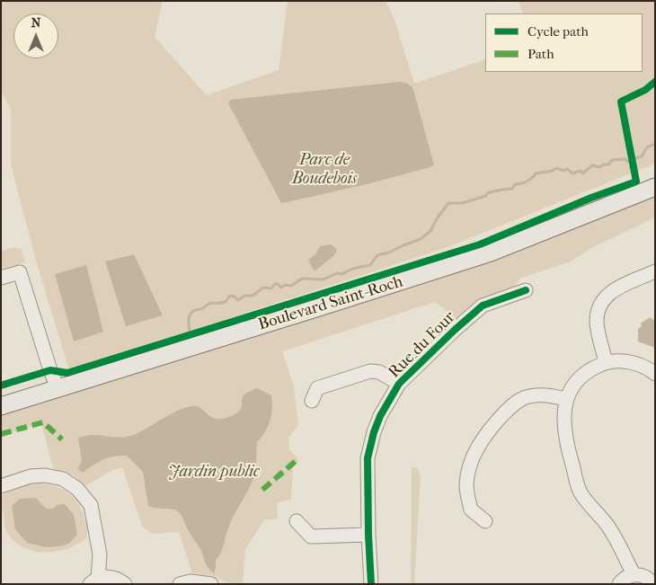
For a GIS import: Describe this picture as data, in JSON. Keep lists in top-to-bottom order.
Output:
{
  "streets": {
    "main road": ["Boulevard Saint-Roch"],
    "street": ["Rue du Four"]
  },
  "parks": ["Parc de Boudebois", "Jardin public"],
  "legend": ["Cycle path", "Path"],
  "north": "top"
}
